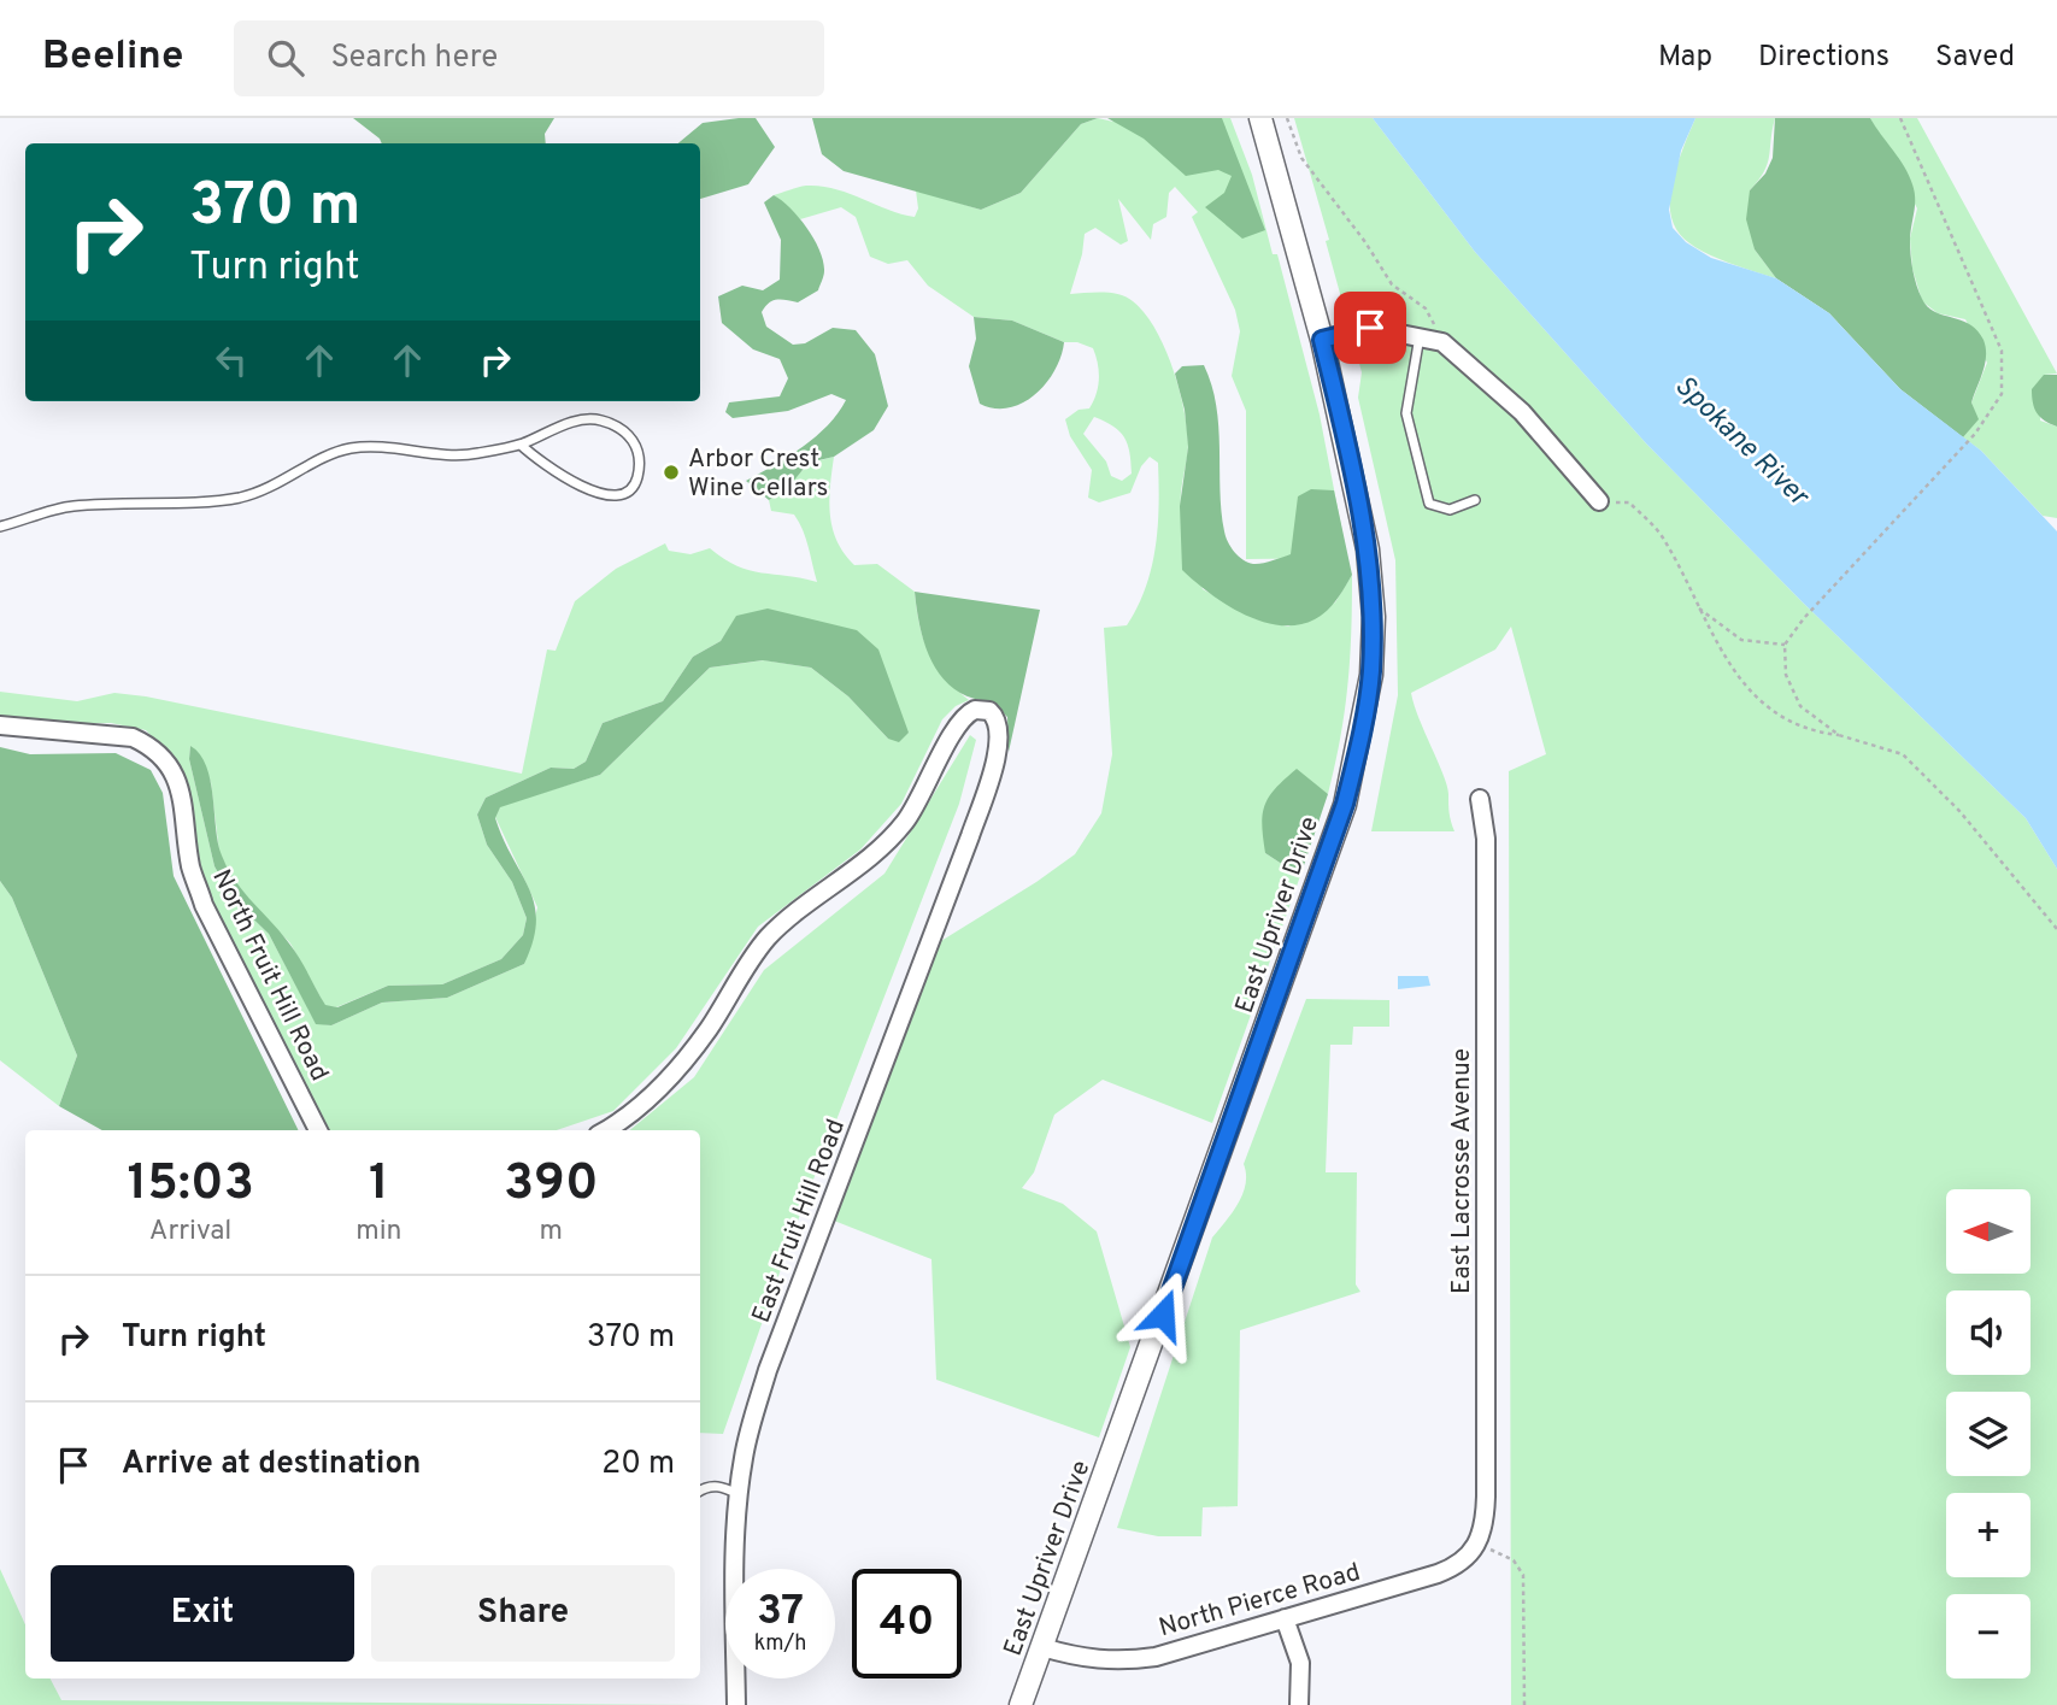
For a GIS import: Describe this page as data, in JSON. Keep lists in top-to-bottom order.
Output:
{
  "streets": {
    "street": [
      "East Upriver Drive",
      "North Fruit Hill Road",
      "East Lacrosse Avenue",
      "East Fruit Hill Road",
      "North Pierce Road"
    ]
  },
  "crossings": [
    ["East Upriver Drive", "North Pierce Road"],
    ["East Lacrosse Avenue", "North Pierce Road"]
  ],
  "water": ["Spokane River"],
  "places": ["Arbor Crest Wine Cellars"],
  "north": "left",
  "page": {
    "header": "Beeline",
    "search": "Search here",
    "nav": ["Map", "Directions", "Saved"],
    "turn": ["370 m", "Turn right"],
    "eta": [
      "15:03",
      "Arrival",
      "1",
      "min",
      "390",
      "m"
    ],
    "map_buttons": ["+", "−"],
    "list": [
      {
        "name": "Turn right",
        "value": "370 m"
      },
      {
        "name": "Arrive at destination",
        "value": "20 m"
      }
    ],
    "buttons": ["Exit", "Share"],
    "speed": "37 km/h",
    "limit": "40"
  }
}
